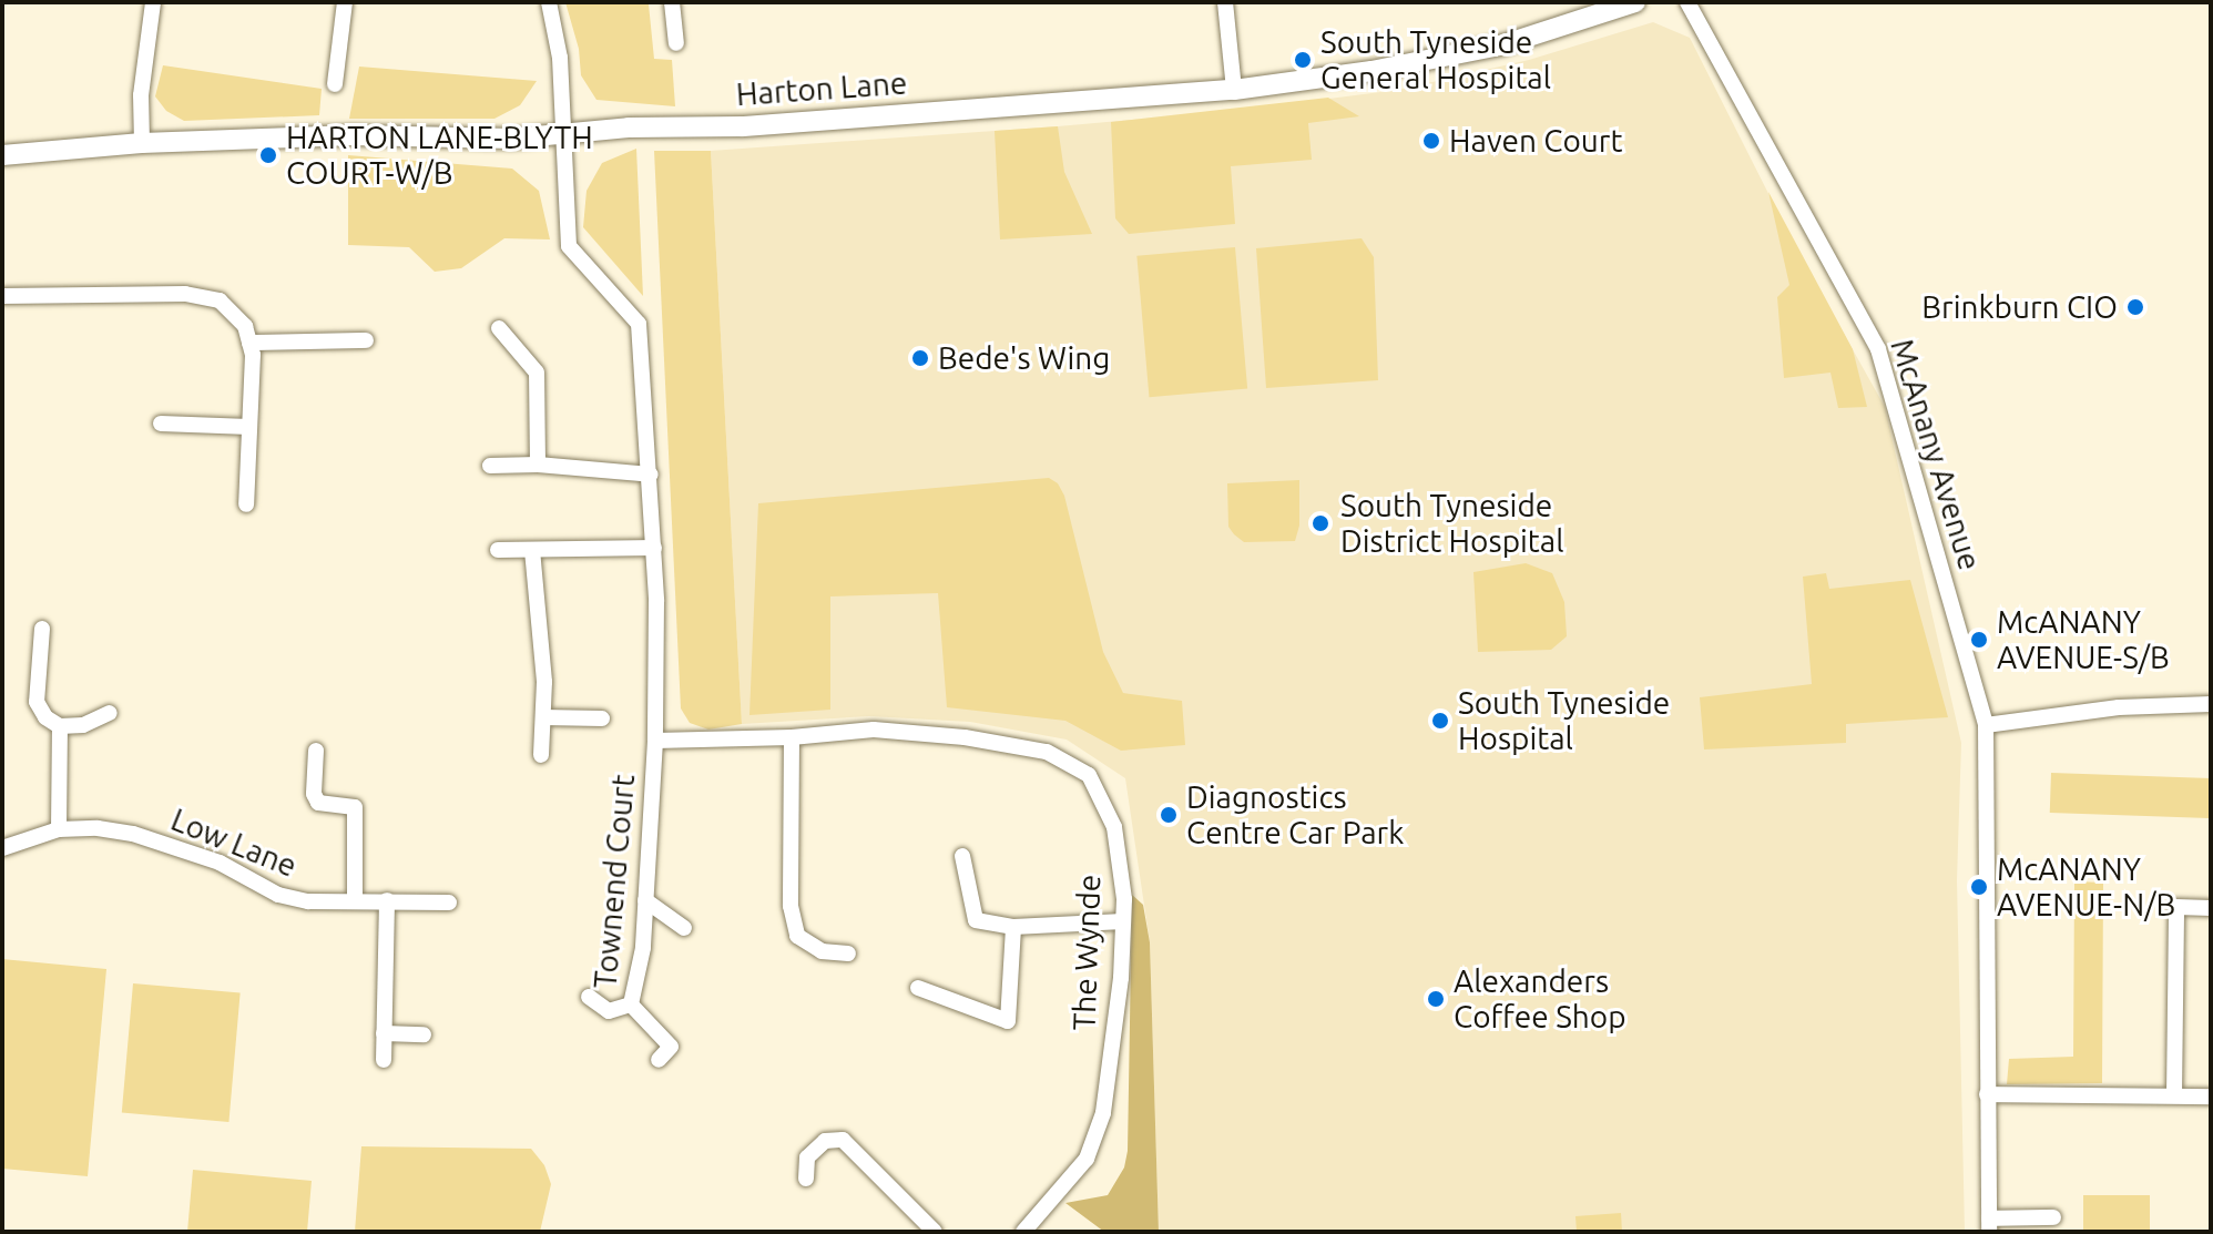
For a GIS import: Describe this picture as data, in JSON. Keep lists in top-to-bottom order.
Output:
{
  "streets": {
    "street": [
      "Harton Lane",
      "McAnany Avenue",
      "Low Lane",
      "Townend Court",
      "The Wynde"
    ]
  },
  "crossings": [
    ["Harton Lane", "Townend Court"],
    ["Townend Court", "The Wynde"]
  ],
  "places": [
    "South Tyneside General Hospital",
    "Haven Court",
    "HARTON LANE-BLYTH COURT-W/B",
    "Brinkburn CIO",
    "Bede's Wing",
    "South Tyneside District Hospital",
    "McANANY AVENUE-S/B",
    "South Tyneside Hospital",
    "Diagnostics Centre Car Park",
    "McANANY AVENUE-N/B",
    "Alexanders Coffee Shop"
  ]
}
